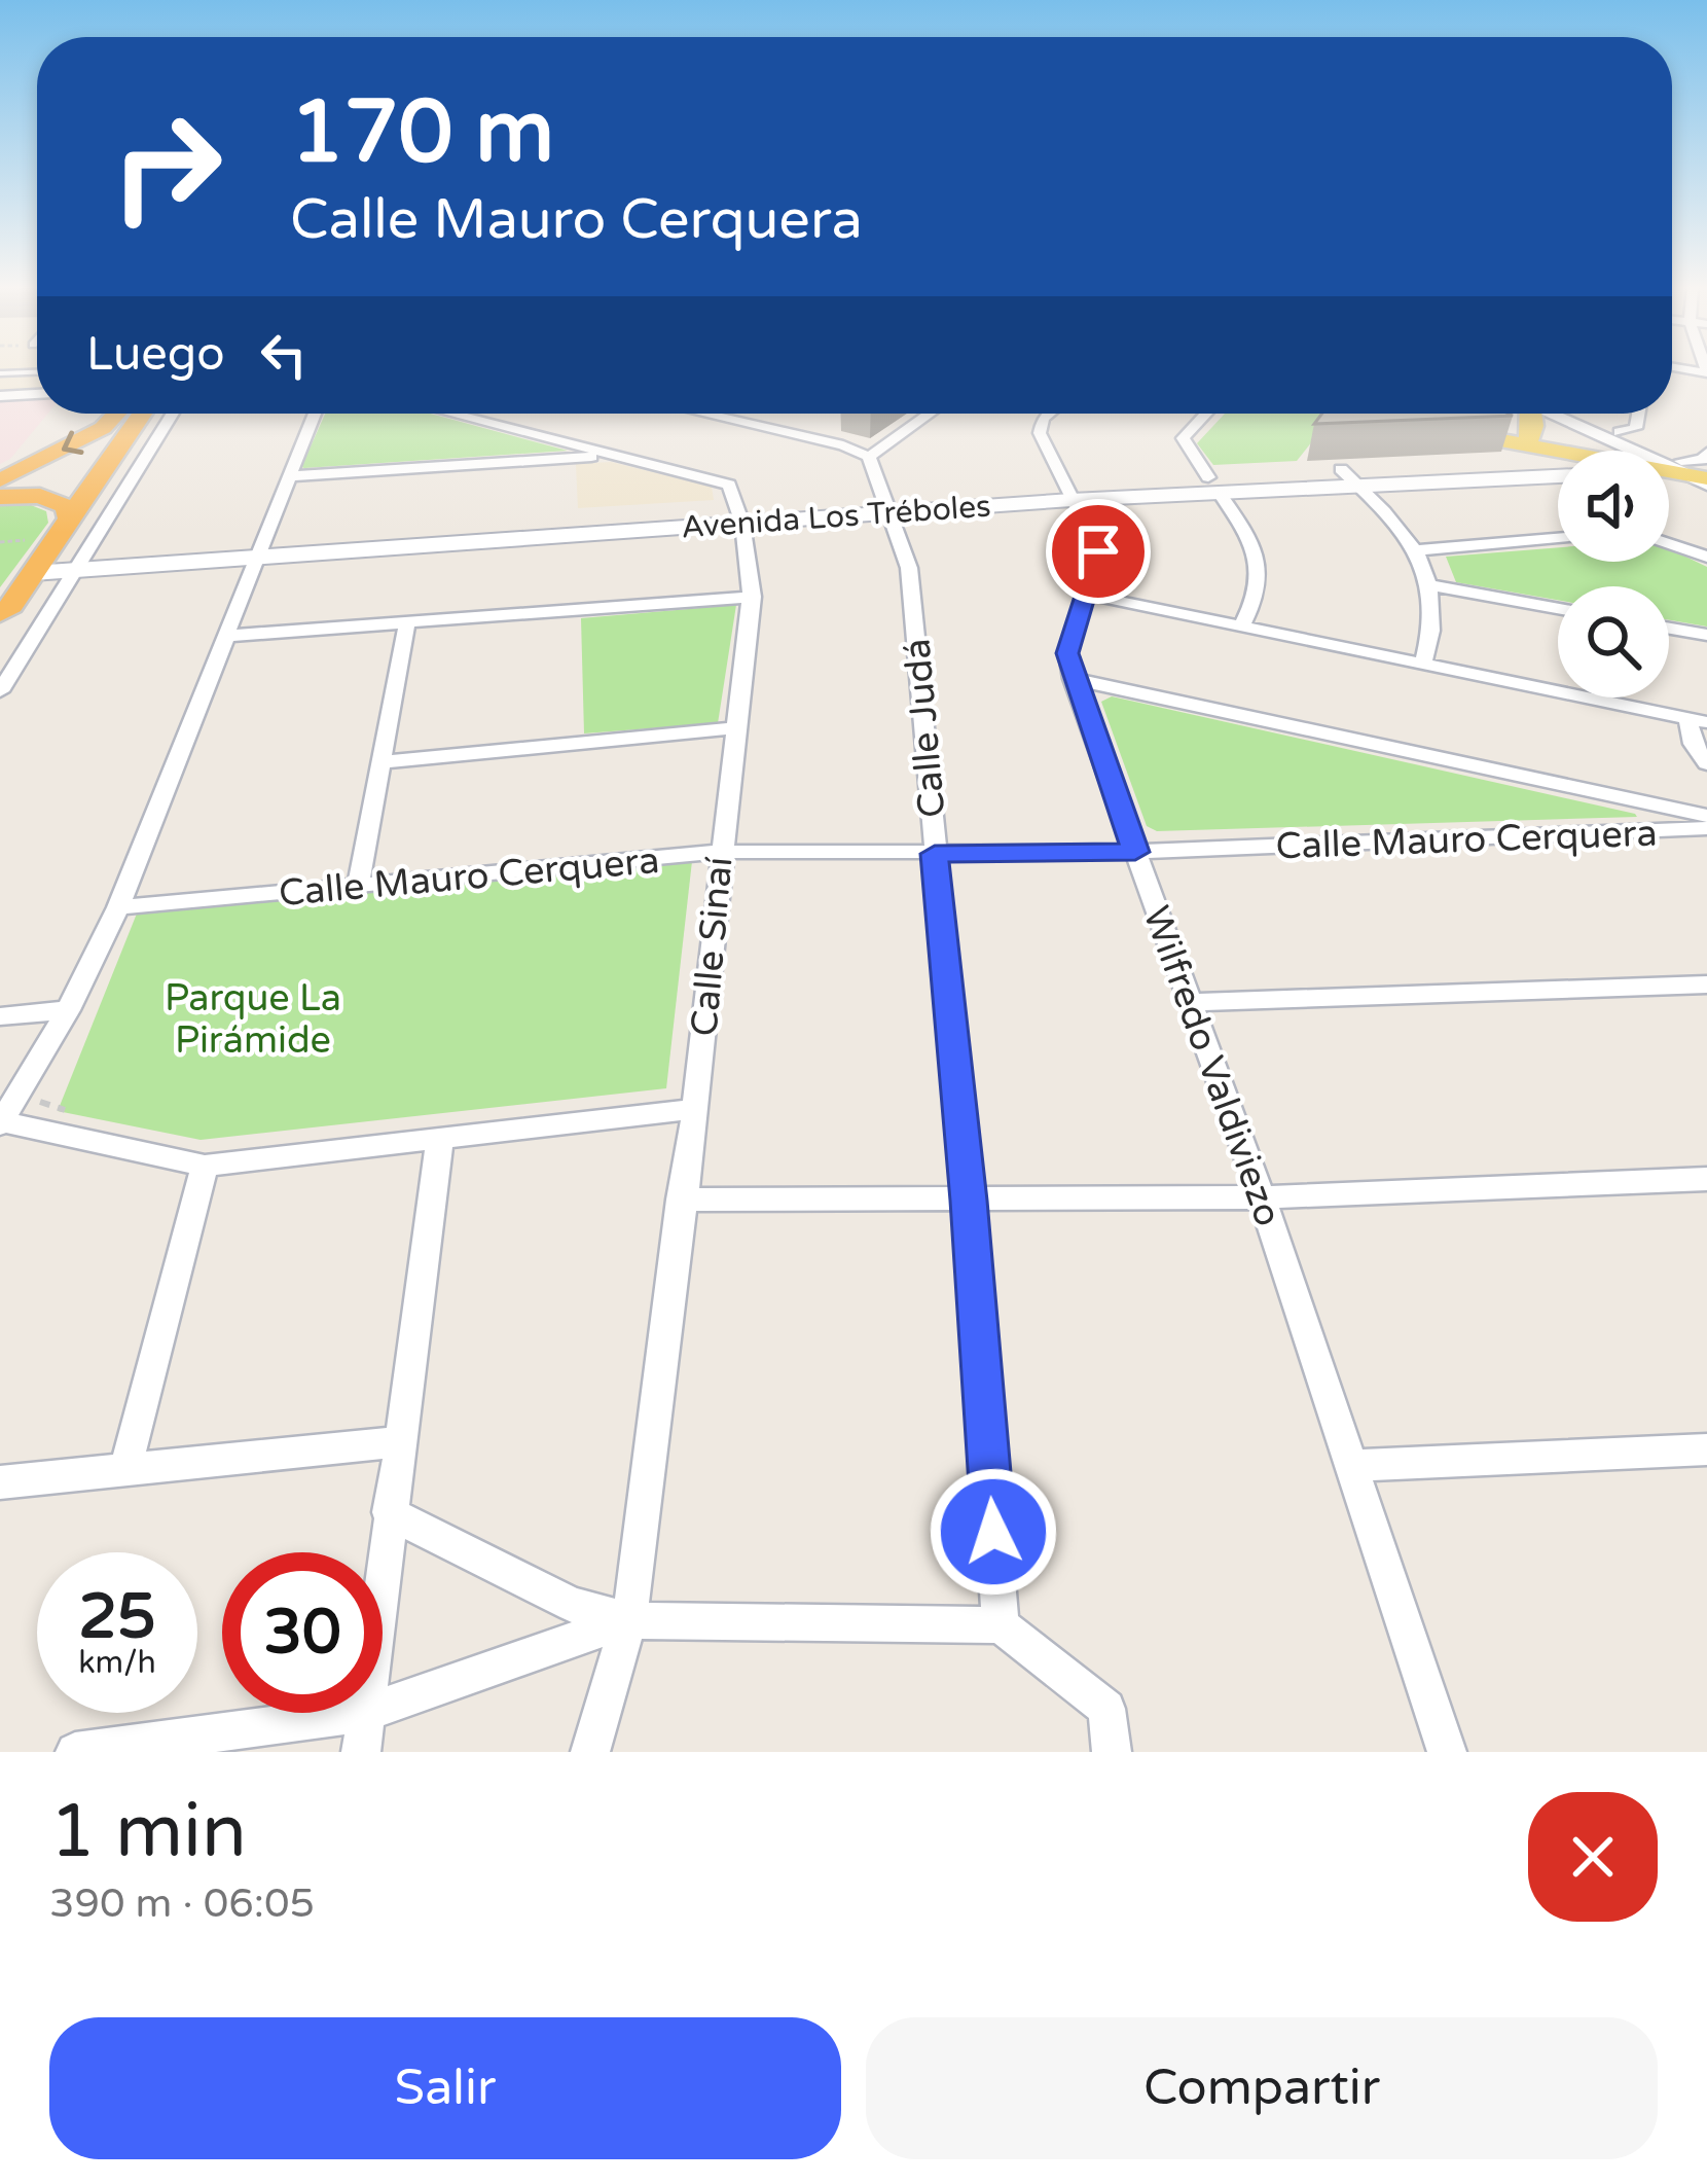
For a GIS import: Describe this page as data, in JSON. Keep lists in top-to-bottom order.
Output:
{
  "streets": {
    "main road": ["Avenida Los Tréboles"],
    "street": [
      "Calle Judá",
      "Calle Mauro Cerquera",
      "Calle Sinaí",
      "Wilfredo Valdiviezo"
    ]
  },
  "crossings": [
    ["Avenida Los Tréboles", "Calle Judá"],
    ["Avenida Los Tréboles", "Calle Sinaí"],
    ["Avenida Los Tréboles", "Wilfredo Valdiviezo"],
    ["Calle Judá", "Calle Mauro Cerquera"],
    ["Calle Mauro Cerquera", "Calle Sinaí"],
    ["Calle Mauro Cerquera", "Wilfredo Valdiviezo"]
  ],
  "parks": ["Parque La Pirámide"],
  "page": {
    "turn": ["170 m", "Calle Mauro Cerquera"],
    "then": "Luego",
    "speed": "25 km/h",
    "limit": "30",
    "heading": ["1 min", "390 m · 06:05"],
    "buttons": ["Salir", "Compartir"]
  }
}
